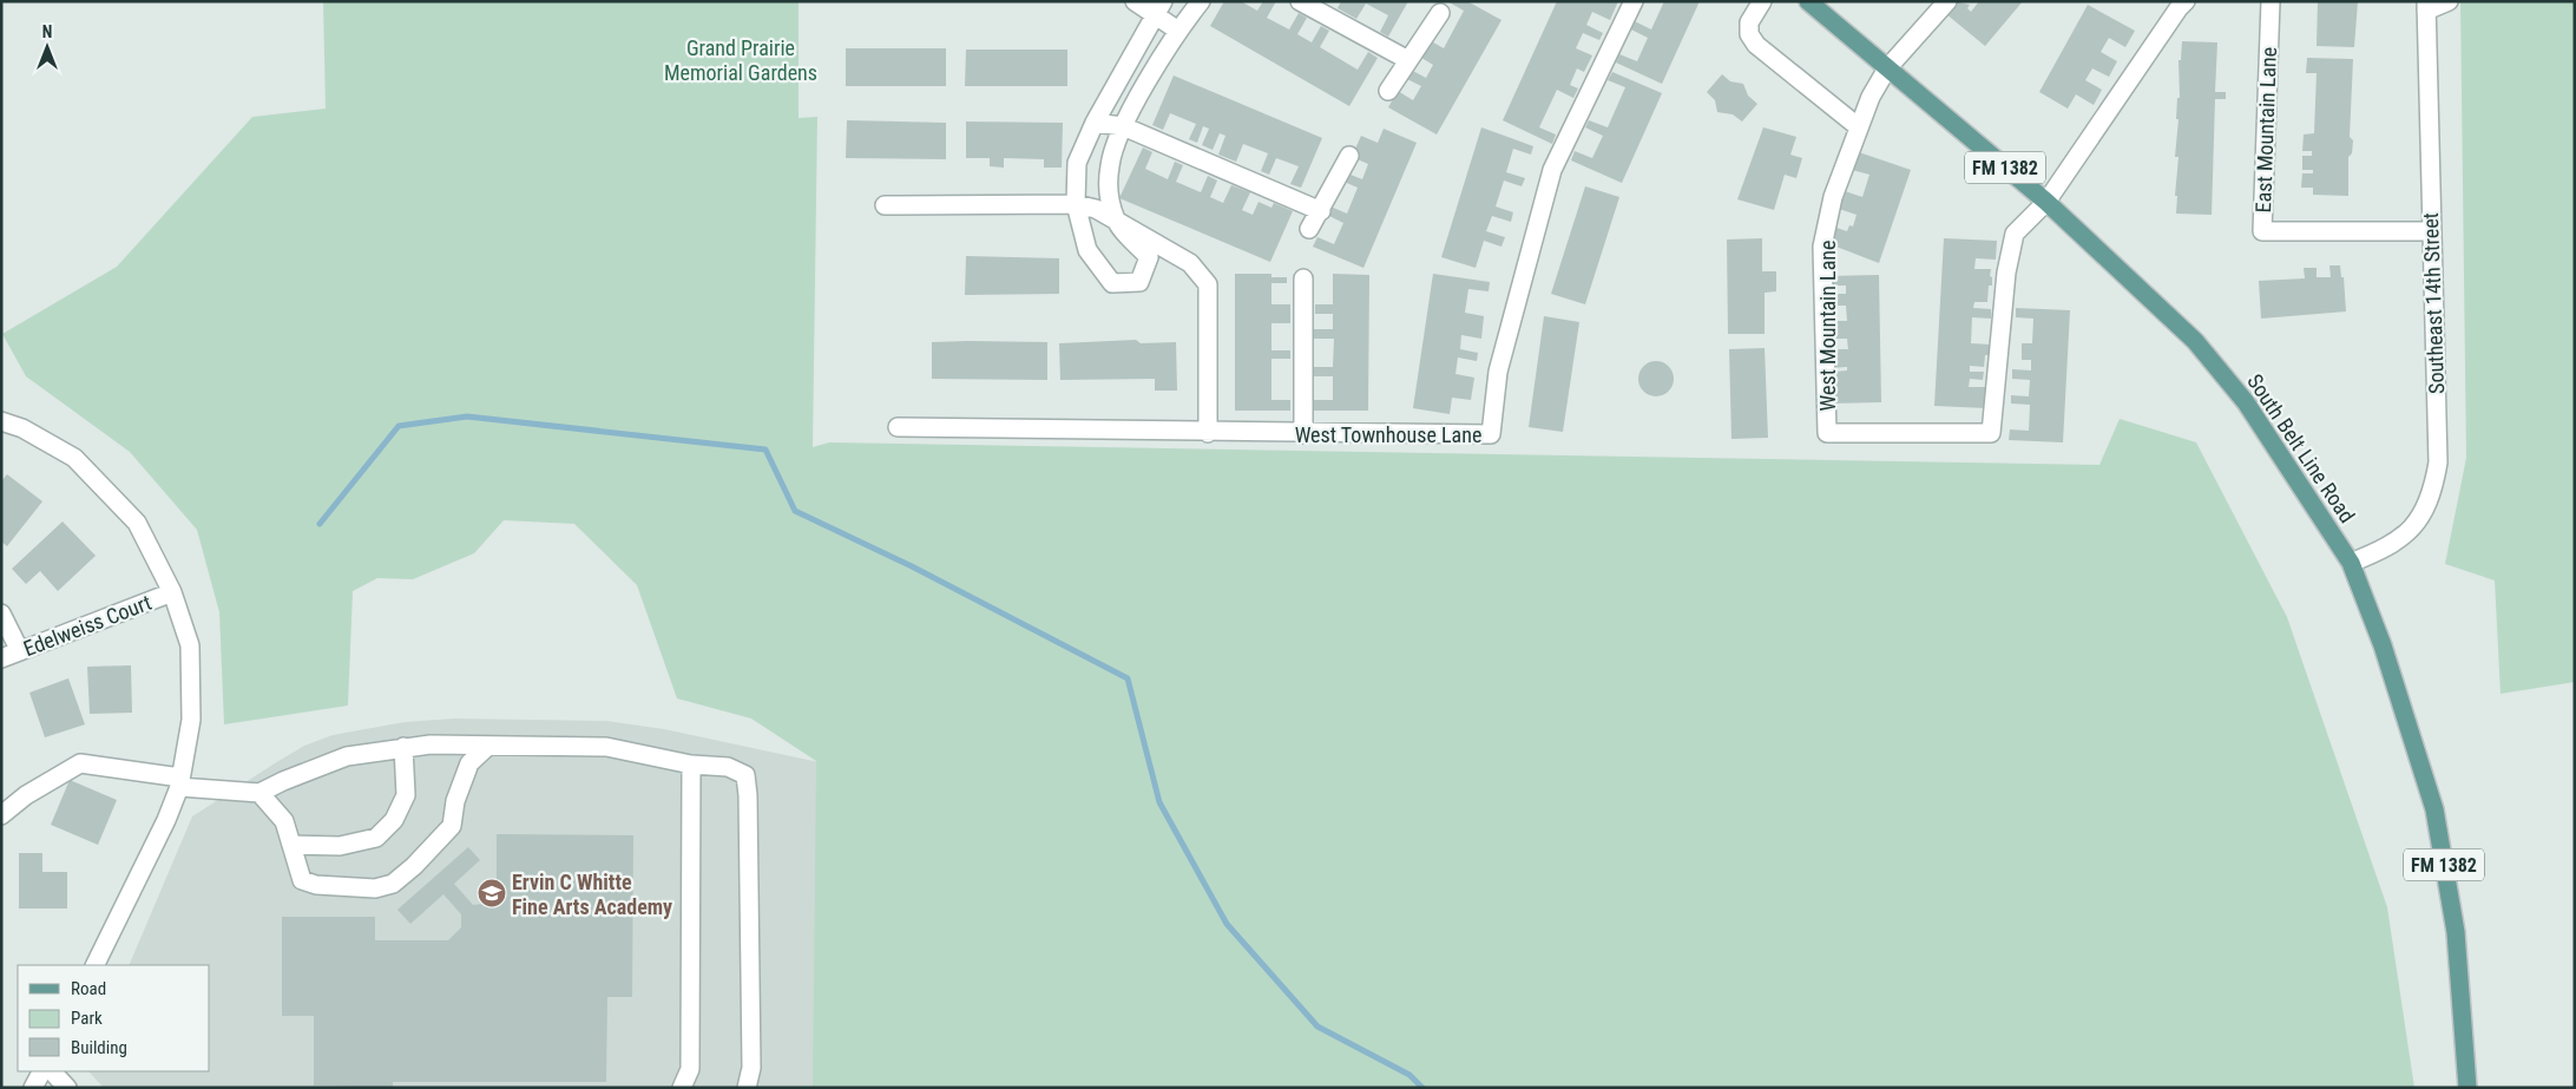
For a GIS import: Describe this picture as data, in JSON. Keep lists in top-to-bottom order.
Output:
{
  "streets": {
    "main road": ["FM 1382", "South Belt Line Road"],
    "street": [
      "East Mountain Lane",
      "Southeast 14th Street",
      "West Mountain Lane",
      "West Townhouse Lane",
      "Edelweiss Court"
    ]
  },
  "crossings": [
    ["East Mountain Lane", "Southeast 14th Street"],
    ["Southeast 14th Street", "South Belt Line Road"],
    ["West Mountain Lane", "South Belt Line Road"]
  ],
  "parks": ["Grand Prairie Memorial Gardens"],
  "places": {
    "school or university": ["Ervin C Whitte Fine Arts Academy"]
  },
  "legend": ["Road", "Park", "Building"],
  "north": "top"
}
